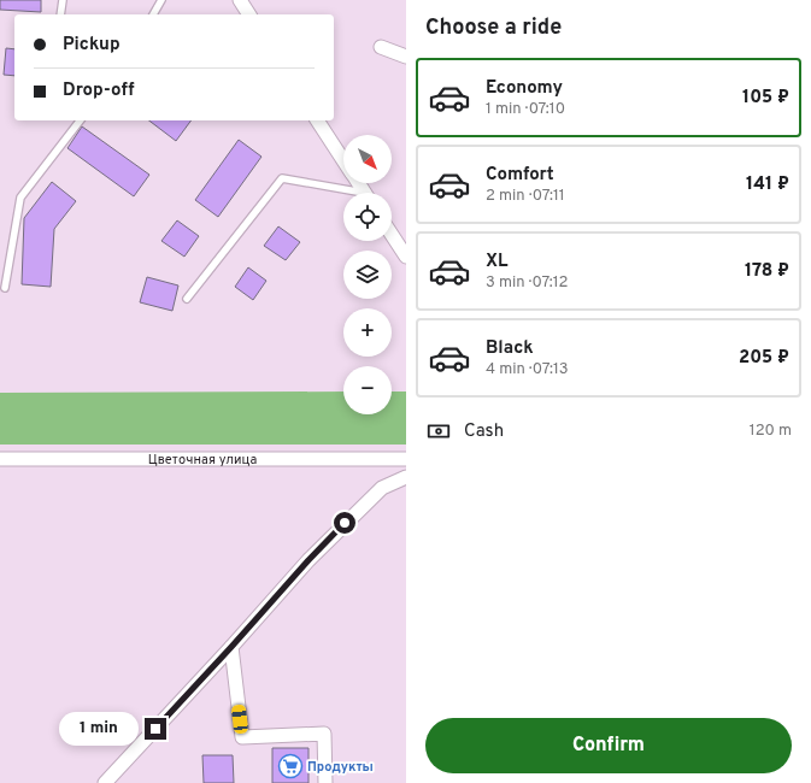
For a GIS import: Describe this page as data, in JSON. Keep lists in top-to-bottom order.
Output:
{
  "streets": {
    "street": ["Цветочная улица"]
  },
  "places": {
    "supermarket": ["Продукты"]
  },
  "north": "bottom right",
  "page": {
    "heading": "Choose a ride",
    "banner": ["Pickup", "Drop-off"],
    "list": [
      {
        "name": "Economy",
        "note": "1 min · 07:10",
        "value": "105 ₽"
      },
      {
        "name": "Comfort",
        "note": "2 min · 07:11",
        "value": "141 ₽"
      },
      {
        "name": "XL",
        "note": "3 min · 07:12",
        "value": "178 ₽"
      },
      {
        "name": "Black",
        "note": "4 min · 07:13",
        "value": "205 ₽"
      }
    ],
    "map_buttons": ["+", "−"],
    "pay": ["Cash", "120 m"],
    "buttons": "Confirm",
    "bubble": "1 min"
  }
}
